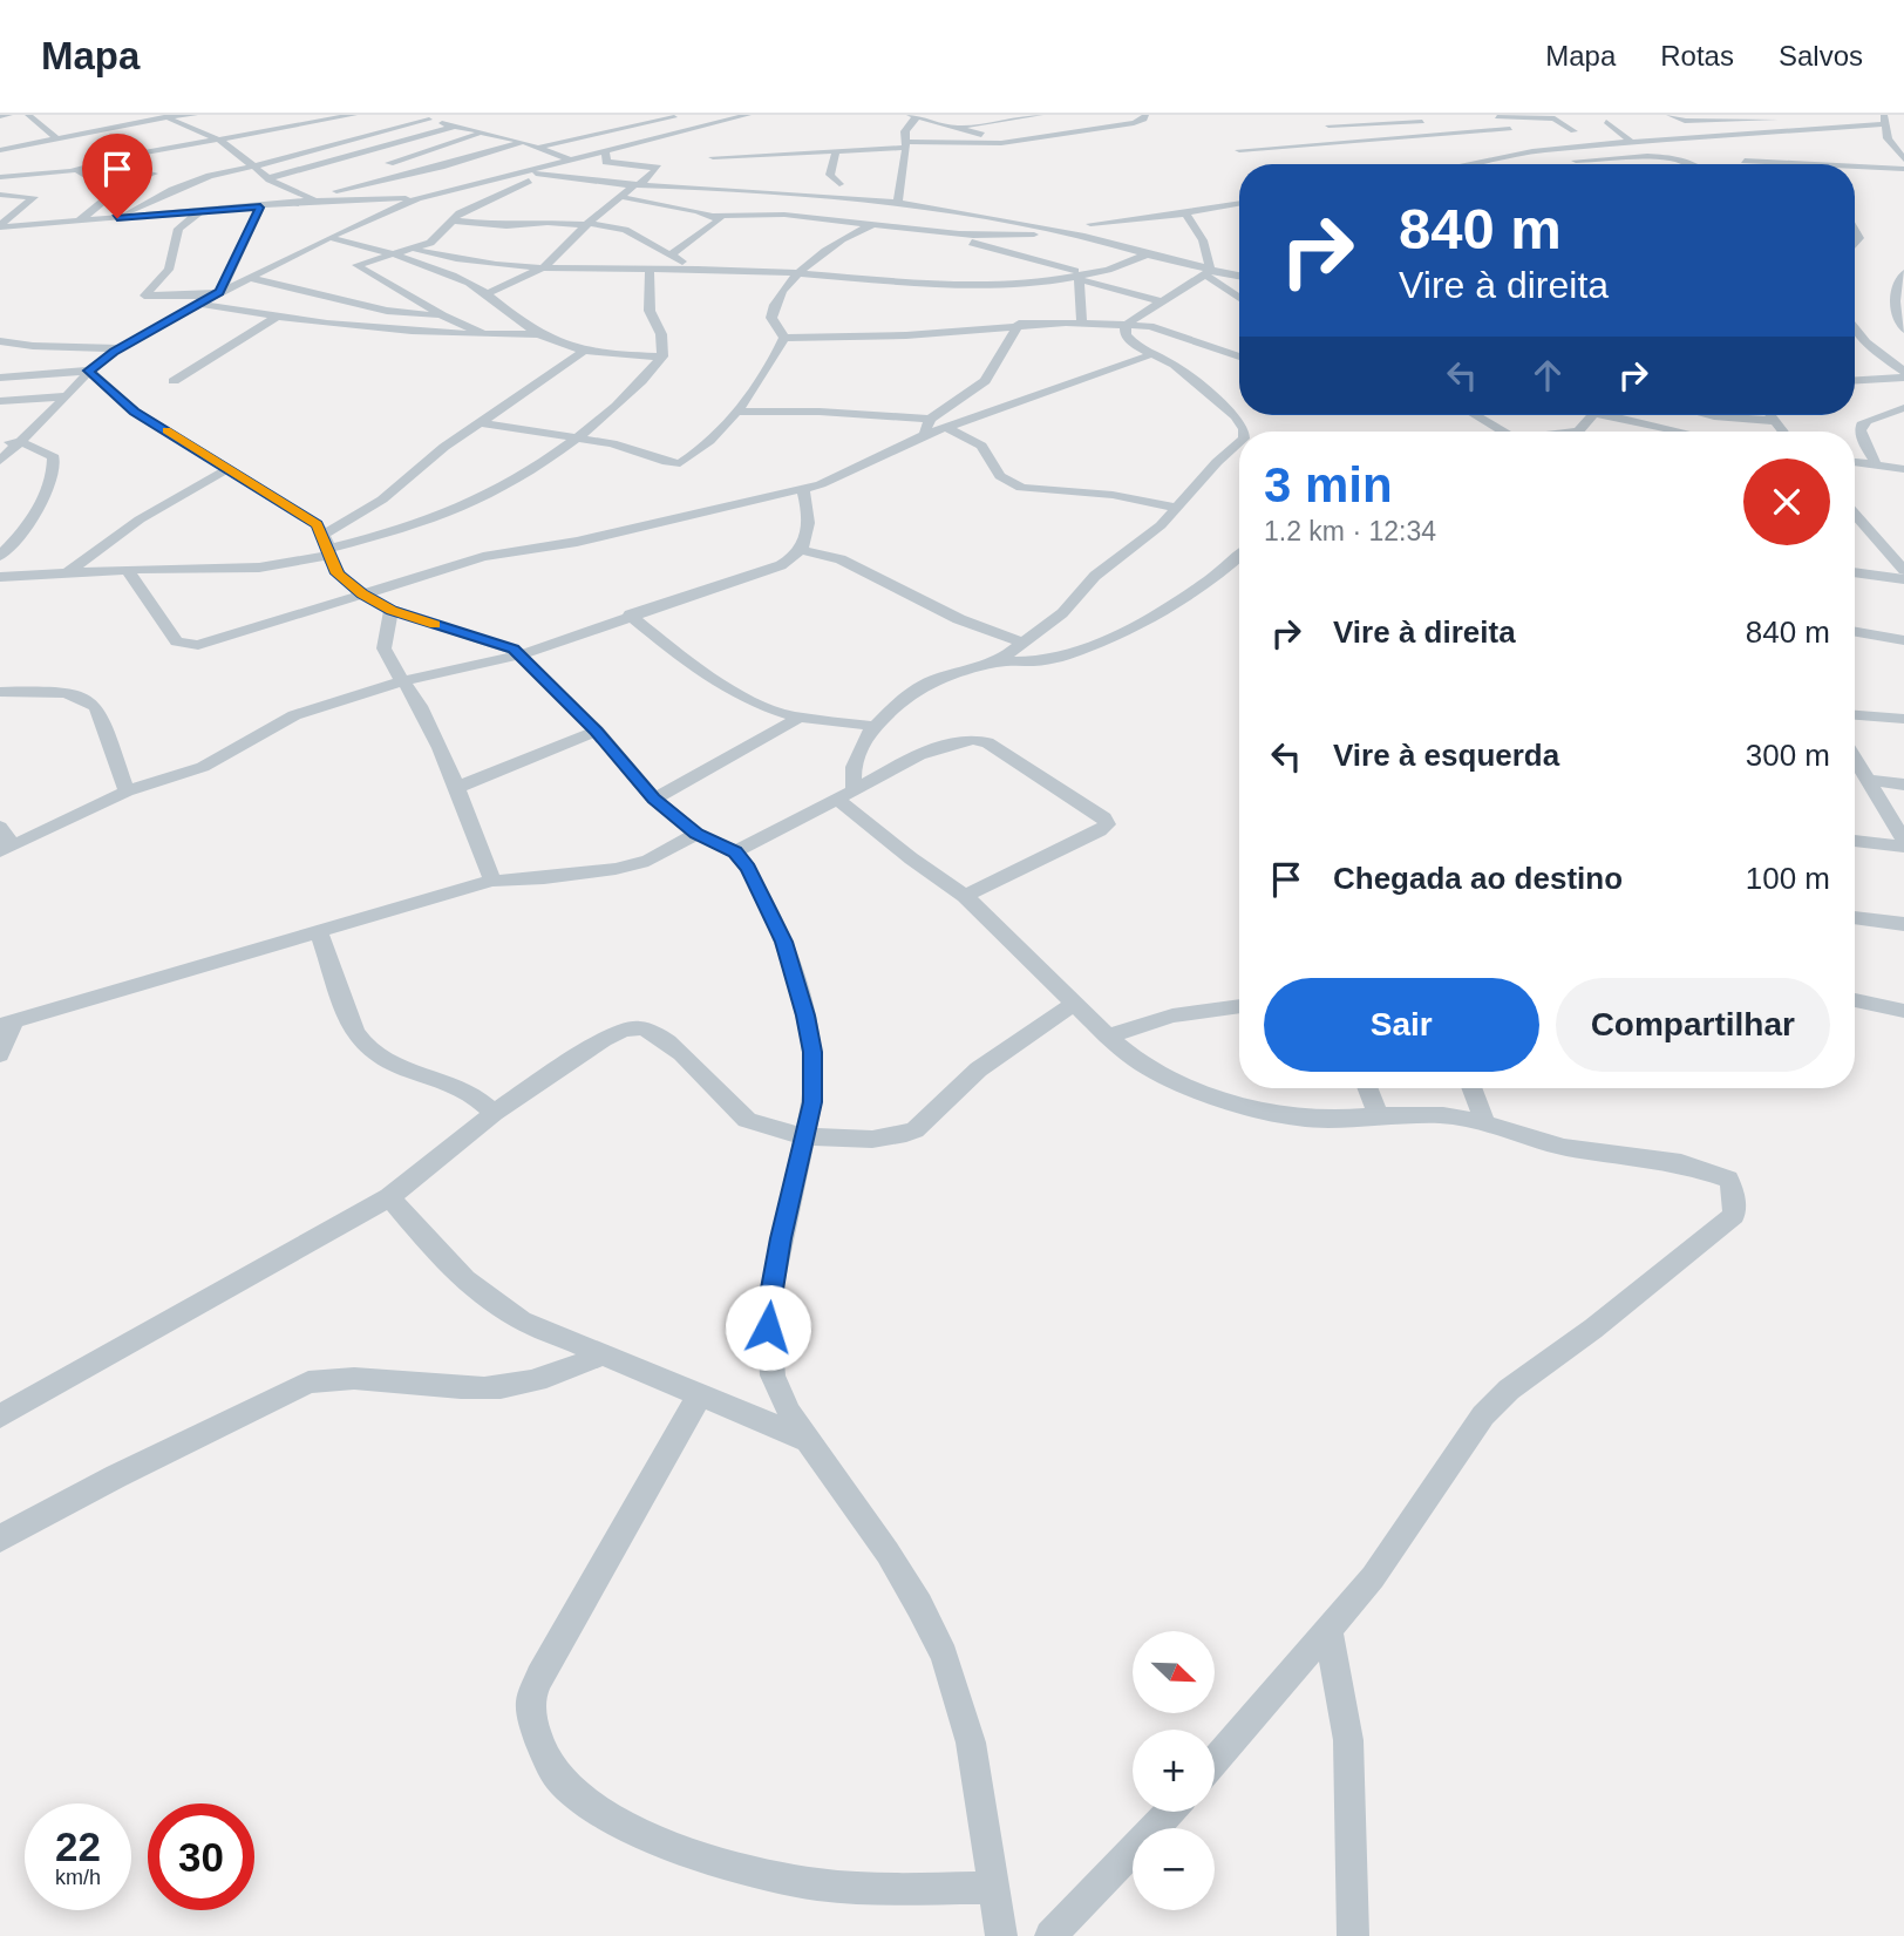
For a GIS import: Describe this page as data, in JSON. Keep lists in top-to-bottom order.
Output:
{
  "north": "bottom right",
  "page": {
    "header": "Mapa",
    "nav": ["Mapa", "Rotas", "Salvos"],
    "turn": ["840 m", "Vire à direita"],
    "heading": ["3 min", "1.2 km · 12:34"],
    "list": [
      {
        "name": "Vire à direita",
        "value": "840 m"
      },
      {
        "name": "Vire à esquerda",
        "value": "300 m"
      },
      {
        "name": "Chegada ao destino",
        "value": "100 m"
      }
    ],
    "buttons": ["Sair", "Compartilhar"],
    "map_buttons": ["+", "−"],
    "speed": "22 km/h",
    "limit": "30"
  }
}
